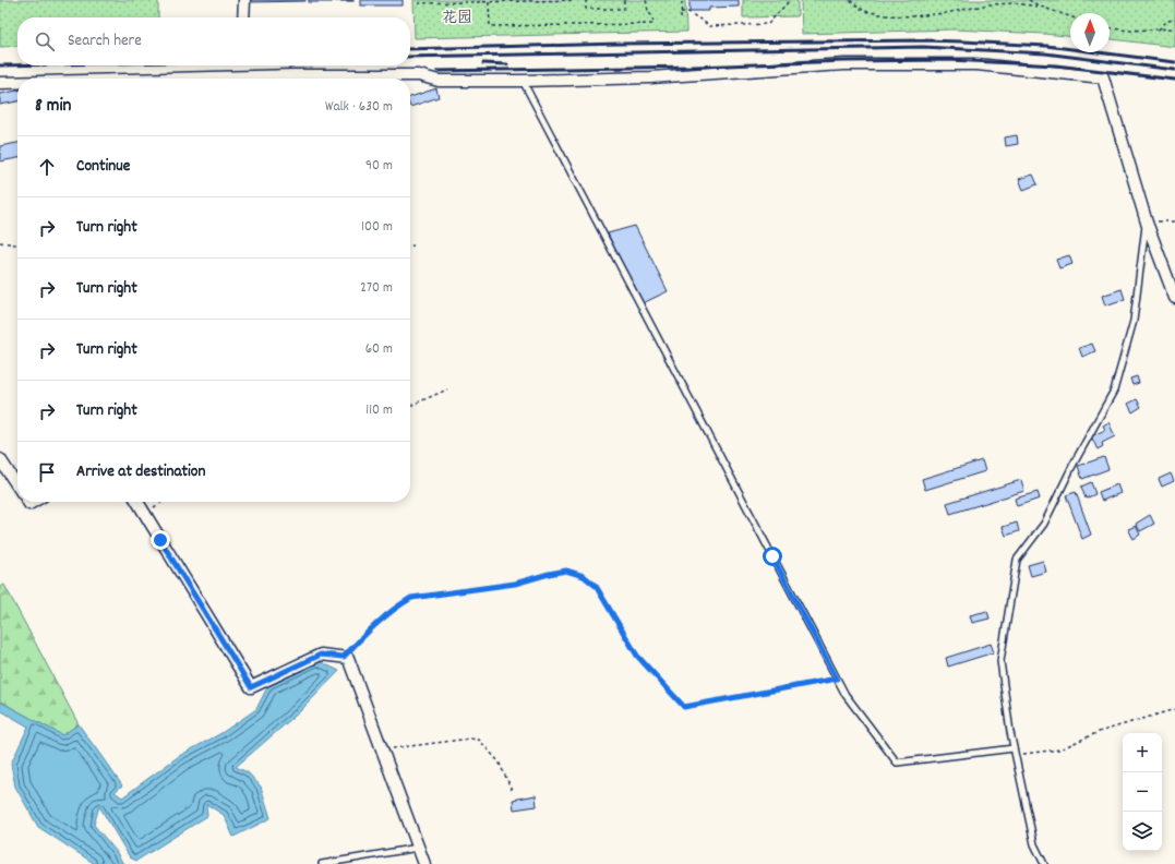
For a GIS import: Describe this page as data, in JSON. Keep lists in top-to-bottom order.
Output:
{
  "parks": ["花园"],
  "north": "top",
  "page": {
    "search": "Search here",
    "heading": ["8 min", "Walk · 630 m"],
    "list": [
      ["Continue", "90 m"],
      ["Turn right", "100 m"],
      ["Turn right", "270 m"],
      ["Turn right", "60 m"],
      ["Turn right", "110 m"],
      "Arrive at destination"
    ],
    "map_buttons": ["+", "−"]
  }
}
